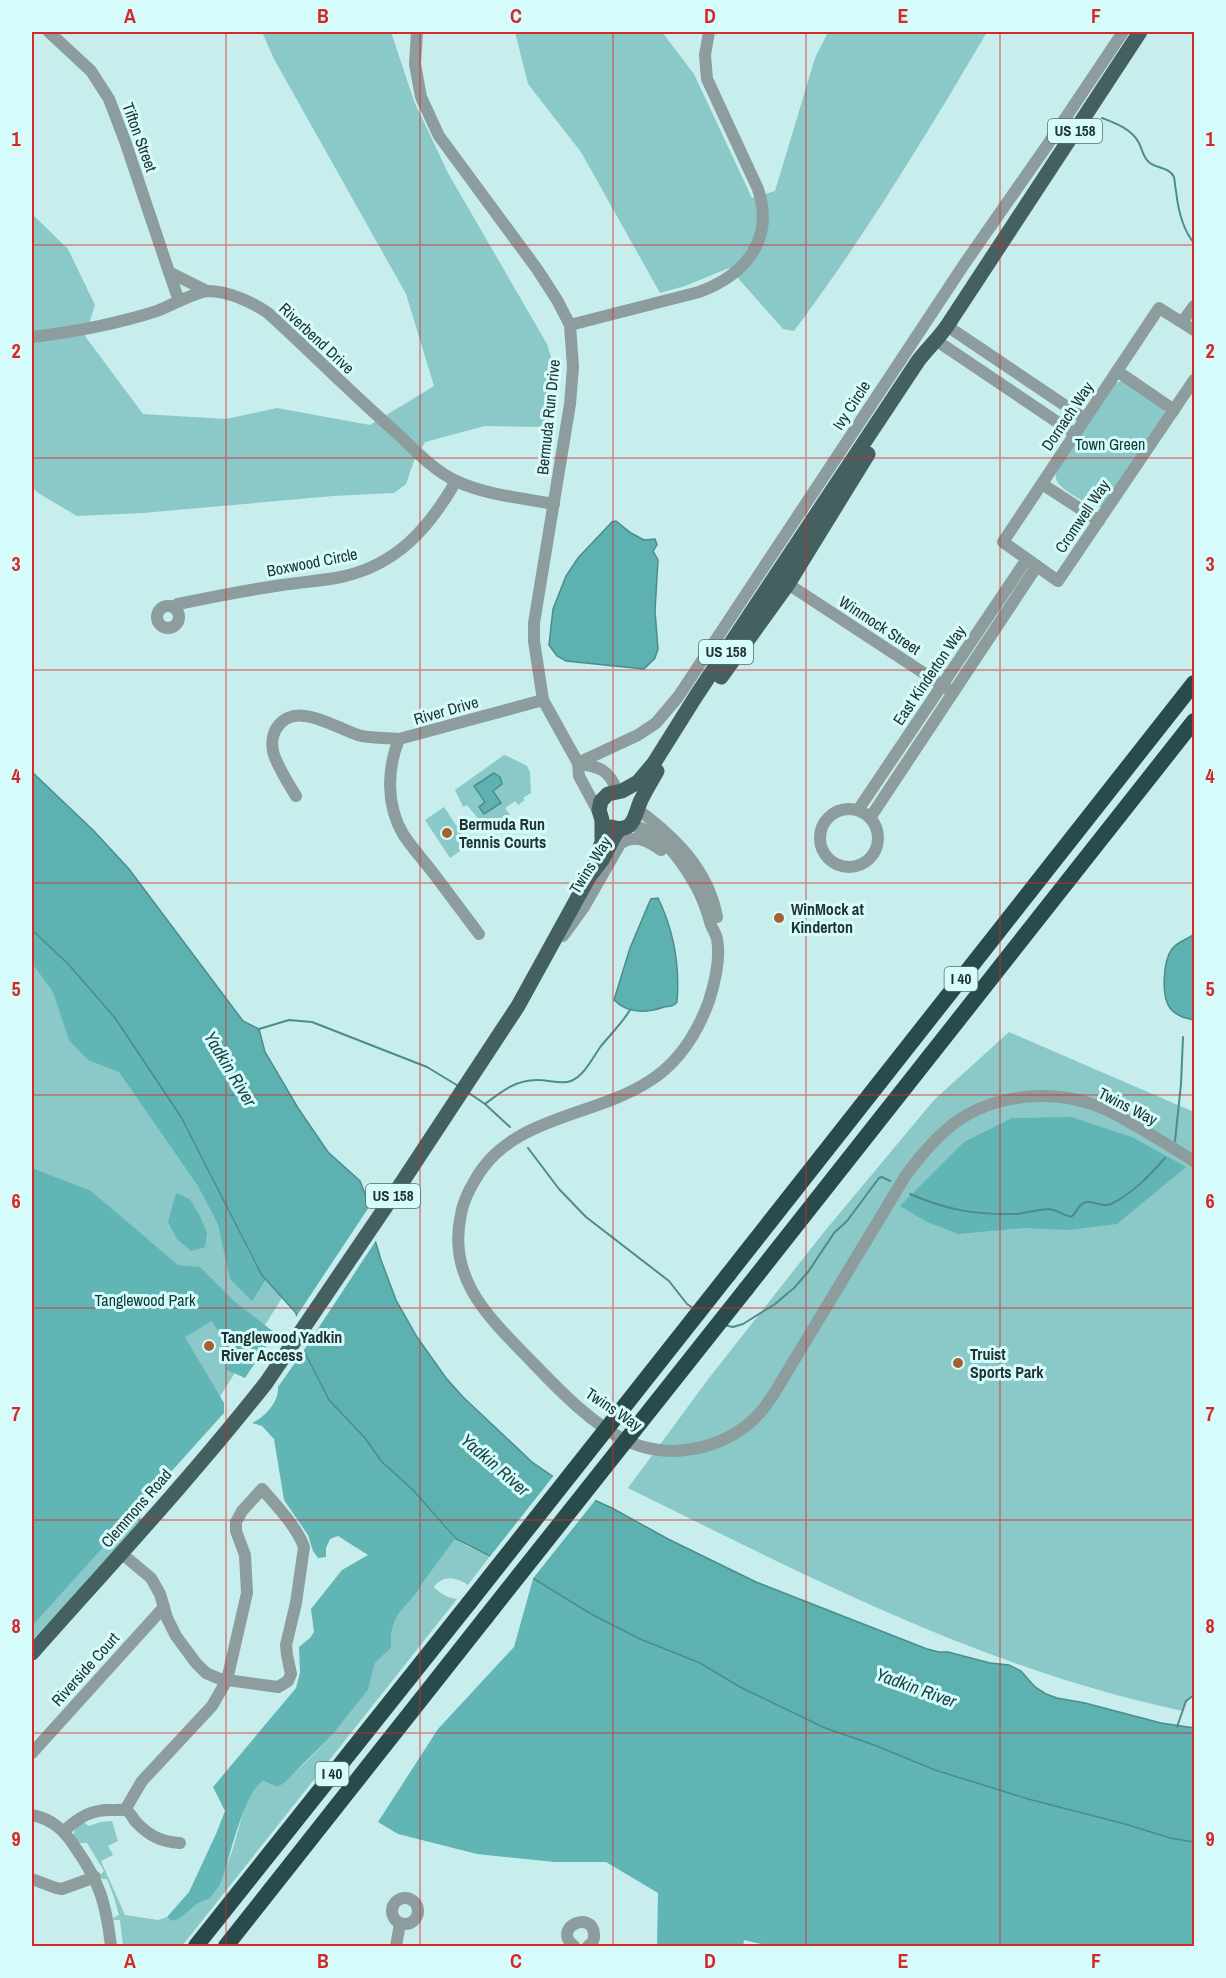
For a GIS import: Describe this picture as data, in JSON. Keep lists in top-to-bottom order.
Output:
{
  "streets": {
    "highway": ["I 40"],
    "main road": ["US 158", "Clemmons Road"],
    "street": [
      "Tifton Street",
      "Riverbend Drive",
      "Ivy Circle",
      "Dornach Way",
      "Bermuda Run Drive",
      "Cromwell Way",
      "Boxwood Circle",
      "Winmock Street",
      "East Kinderton Way",
      "River Drive",
      "Twins Way",
      "Riverside Court"
    ]
  },
  "crossings": [
    ["US 158", "Bermuda Run Drive"],
    ["US 158", "Winmock Street"],
    ["US 158", "Twins Way"],
    ["US 158", "Clemmons Road"],
    ["Riverbend Drive", "Bermuda Run Drive"],
    ["Riverbend Drive", "Boxwood Circle"],
    ["Ivy Circle", "Bermuda Run Drive"],
    ["Dornach Way", "Cromwell Way"],
    ["Dornach Way", "East Kinderton Way"],
    ["Bermuda Run Drive", "River Drive"],
    ["Bermuda Run Drive", "Twins Way"],
    ["Cromwell Way", "East Kinderton Way"],
    ["Winmock Street", "East Kinderton Way"],
    ["Twins Way", "Clemmons Road"]
  ],
  "water": ["Yadkin River"],
  "parks": ["Town Green", "Tanglewood Park"],
  "places": [
    "Bermuda Run Tennis Courts",
    "WinMock at Kinderton",
    "Tanglewood Yadkin River Access",
    "Truist Sports Park"
  ],
  "grid": {
    "columns": [
      "A",
      "B",
      "C",
      "D",
      "E",
      "F"
    ],
    "rows": [
      "1",
      "2",
      "3",
      "4",
      "5",
      "6",
      "7",
      "8",
      "9"
    ]
  }
}
